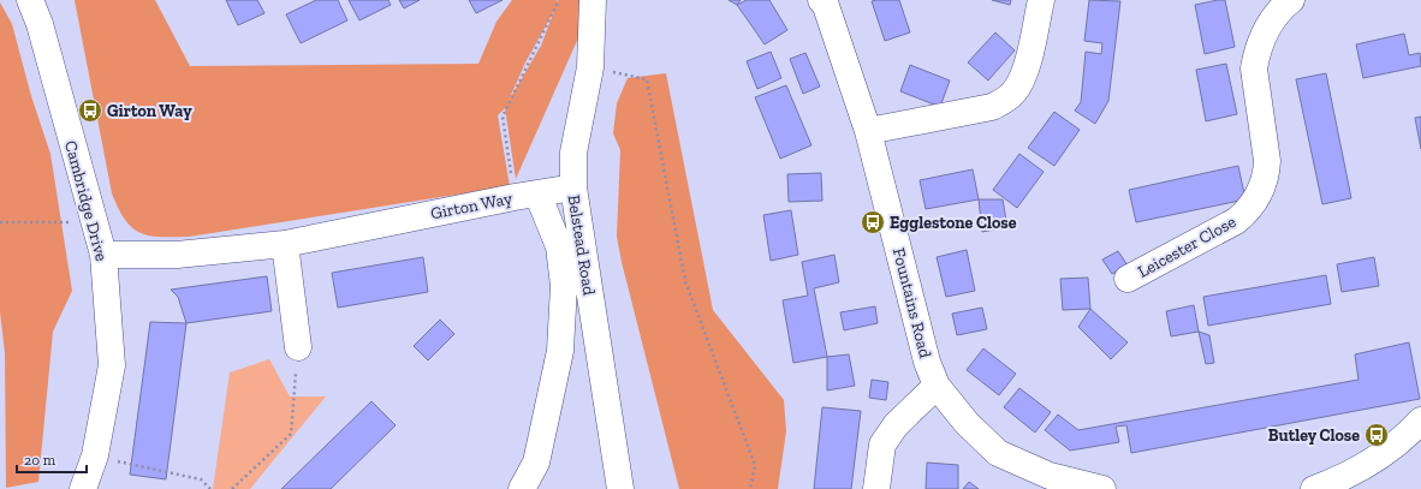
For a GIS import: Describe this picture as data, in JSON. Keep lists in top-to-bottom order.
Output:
{
  "streets": {
    "street": [
      "Cambridge Drive",
      "Girton Way",
      "Belstead Road",
      "Leicester Close",
      "Fountains Road"
    ]
  },
  "crossings": [
    ["Cambridge Drive", "Girton Way"],
    ["Girton Way", "Belstead Road"]
  ],
  "places": {
    "bus stop": ["Girton Way", "Egglestone Close", "Butley Close"]
  },
  "scale_bar": "20 m"
}
